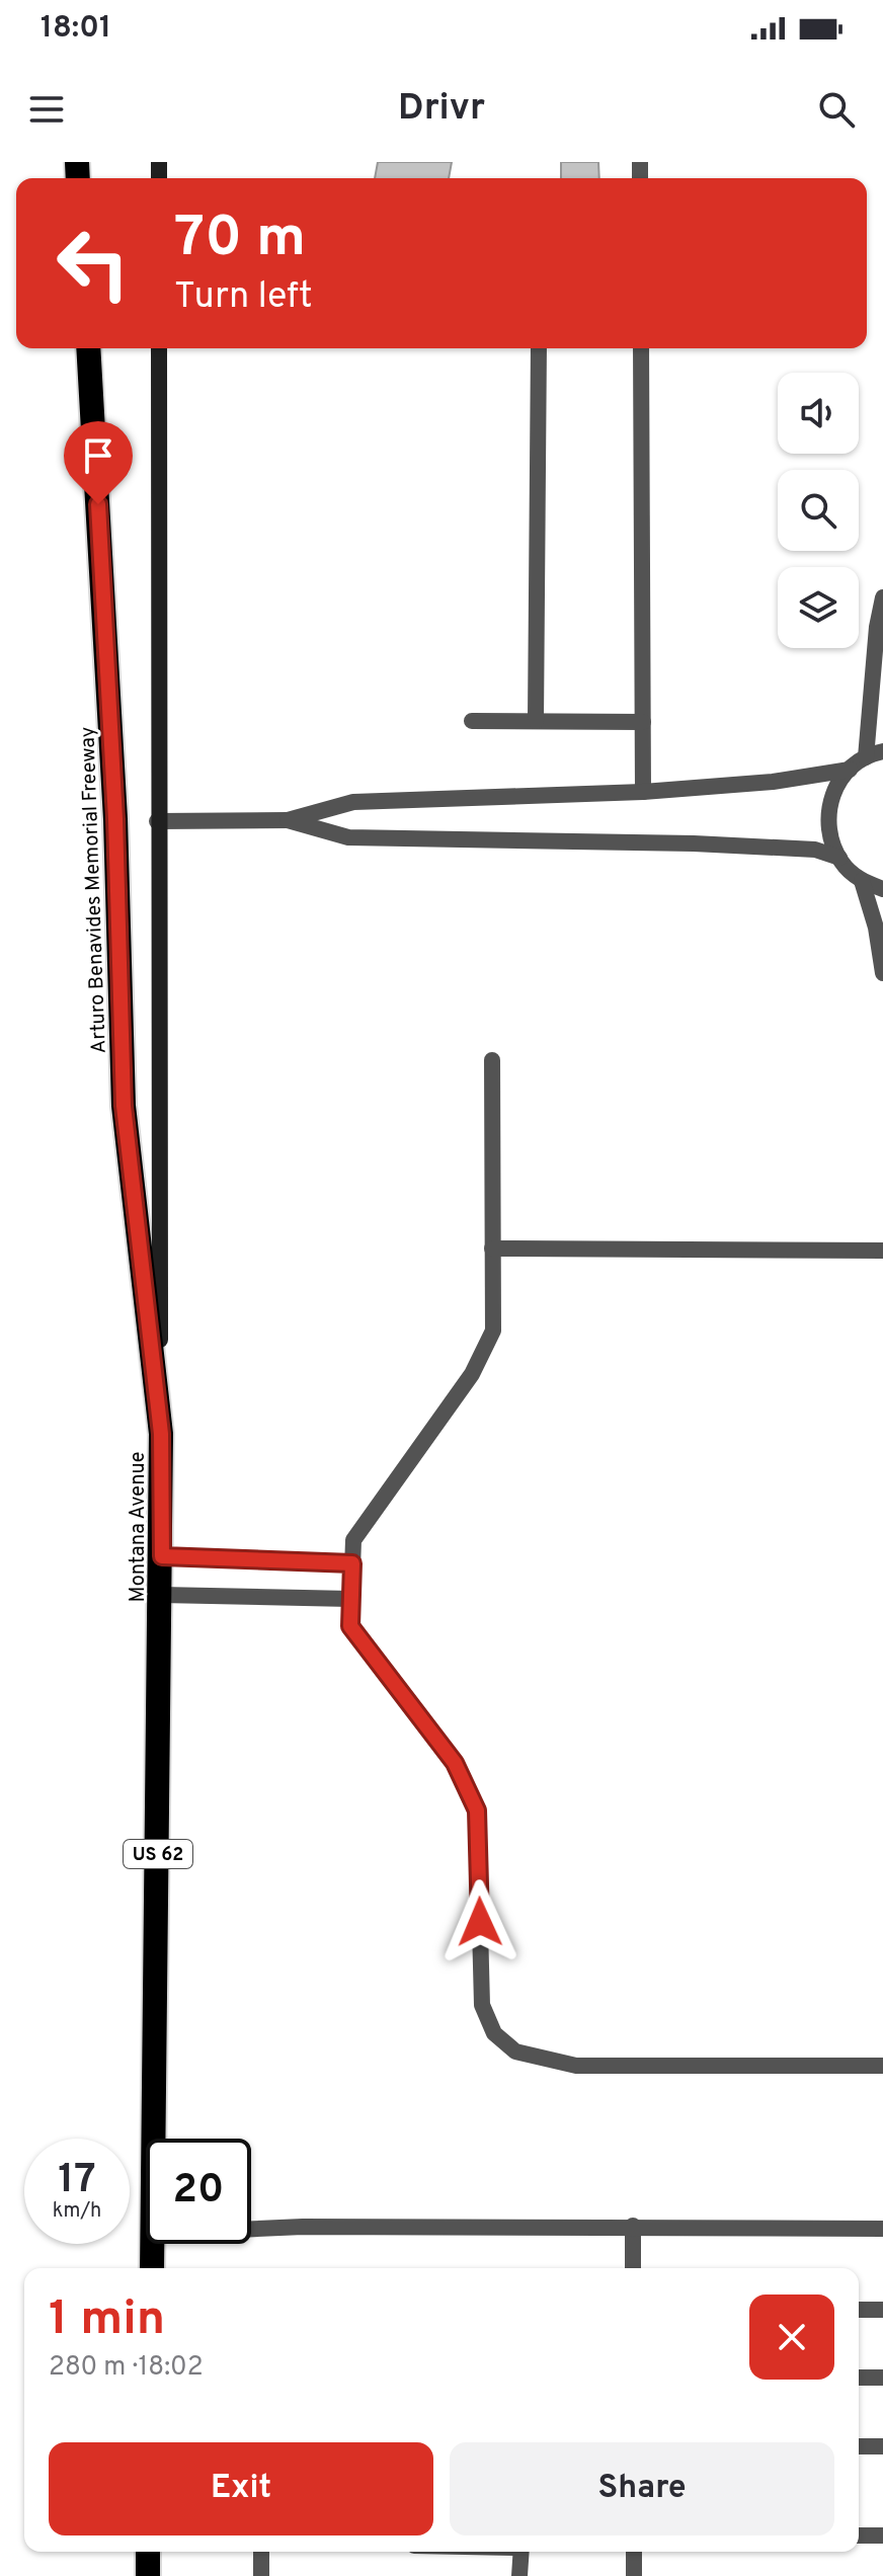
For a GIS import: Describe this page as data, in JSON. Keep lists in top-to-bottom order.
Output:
{
  "streets": {
    "highway": ["Arturo Benavides Memorial Freeway", "Montana Avenue", "US 62"]
  },
  "crossings": [
    ["Arturo Benavides Memorial Freeway", "Montana Avenue"]
  ],
  "page": {
    "status": "18:01",
    "header": "Drivr",
    "turn": ["70 m", "Turn left"],
    "speed": "17 km/h",
    "limit": "20",
    "heading": ["1 min", "280 m · 18:02"],
    "buttons": ["Exit", "Share"]
  }
}
